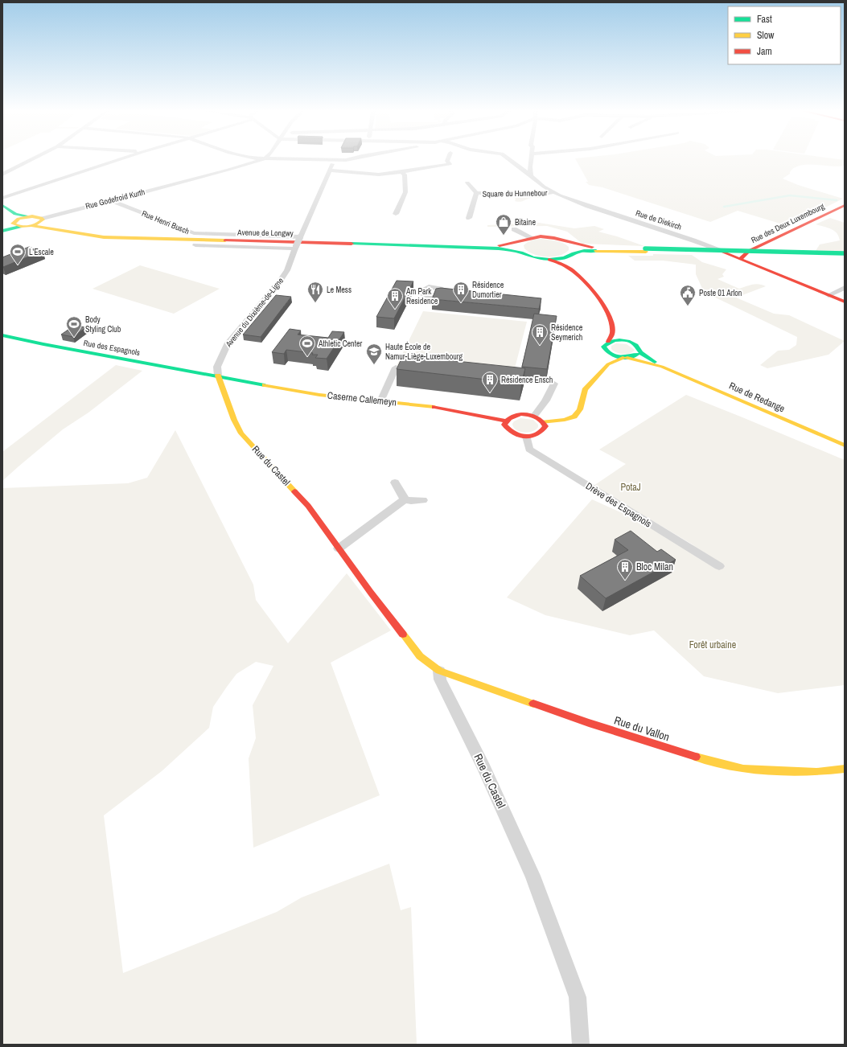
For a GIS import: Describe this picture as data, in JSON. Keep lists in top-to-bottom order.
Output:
{
  "streets": {
    "main road": [
      "Rue de Diekirch",
      "Rue des Deux Luxembourg",
      "Avenue de Longwy",
      "Rue des Espagnols",
      "Rue de Redange",
      "Caserne Callemeyn",
      "Rue du Castel",
      "Rue du Vallon"
    ],
    "street": [
      "Square du Hunnebour",
      "Rue Godefroid Kurth",
      "Rue Henri Busch",
      "Avenue du Dixième-de-Ligne",
      "Drève des Espagnols"
    ]
  },
  "crossings": [
    ["Square du Hunnebour", "Rue de Diekirch"],
    ["Rue Godefroid Kurth", "Rue Henri Busch"],
    ["Rue Godefroid Kurth", "Avenue de Longwy"],
    ["Rue de Diekirch", "Rue des Deux Luxembourg"],
    ["Rue Henri Busch", "Avenue du Dixième-de-Ligne"],
    ["Avenue du Dixième-de-Ligne", "Rue des Espagnols"],
    ["Avenue du Dixième-de-Ligne", "Caserne Callemeyn"],
    ["Avenue du Dixième-de-Ligne", "Rue du Castel"],
    ["Rue des Espagnols", "Caserne Callemeyn"],
    ["Rue des Espagnols", "Rue du Castel"],
    ["Caserne Callemeyn", "Rue du Castel"],
    ["Caserne Callemeyn", "Drève des Espagnols"],
    ["Rue du Castel", "Rue du Vallon"]
  ],
  "parks": ["PotaJ", "Forêt urbaine"],
  "places": {
    "shop": ["Bitaine"],
    "sports": ["L'Escale", "Body Styling Club", "Athletic Center"],
    "restaurant": ["Le Mess"],
    "building": [
      "Résidence Dumortier",
      "Am Park Residence",
      "Résidence Seymerich",
      "Résidence Ensch",
      "Bloc Milan"
    ],
    "public building": ["Poste 01 Arlon"],
    "school or university": ["Haute École de Namur-Liège-Luxembourg"]
  },
  "legend": ["Fast", "Slow", "Jam"]
}
